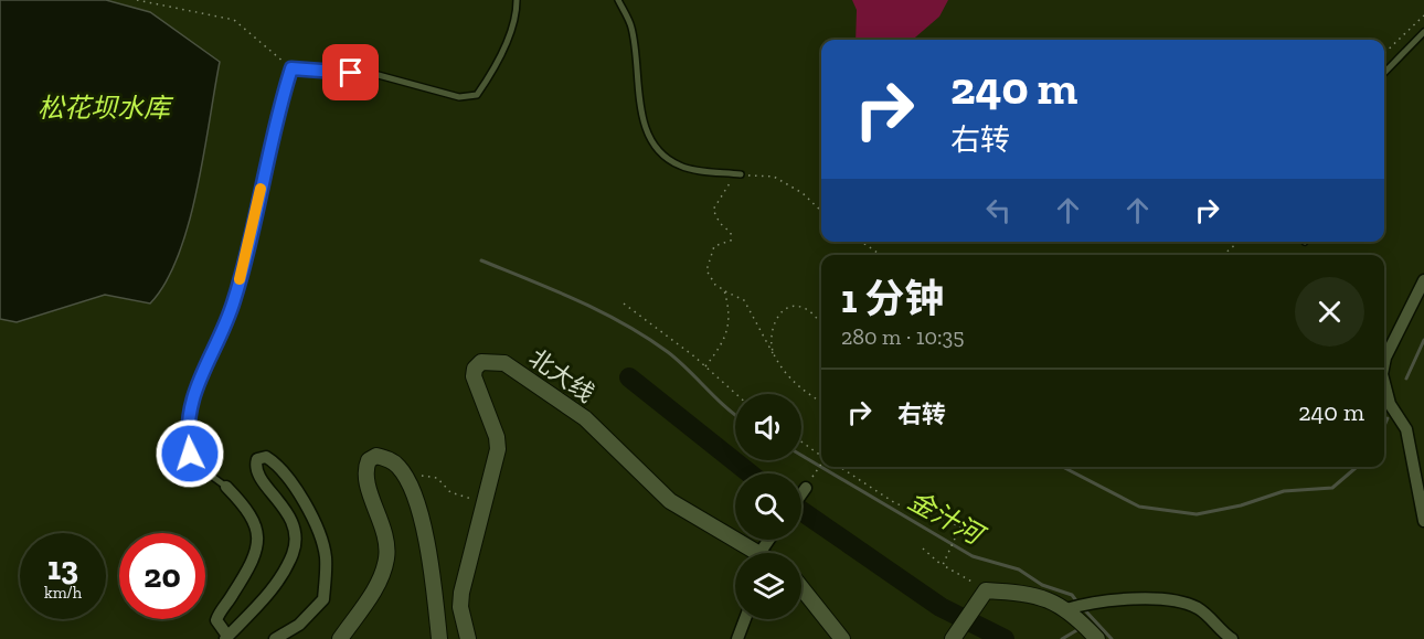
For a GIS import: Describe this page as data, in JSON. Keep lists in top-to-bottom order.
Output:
{
  "streets": {
    "street": ["北大线"]
  },
  "water": ["松花坝水库", "金汁河"],
  "page": {
    "turn": ["240 m", "右转"],
    "heading": ["1 分钟", "280 m · 10:35"],
    "list": [
      {
        "name": "右转",
        "value": "240 m"
      }
    ],
    "speed": "13 km/h",
    "limit": "20"
  }
}
